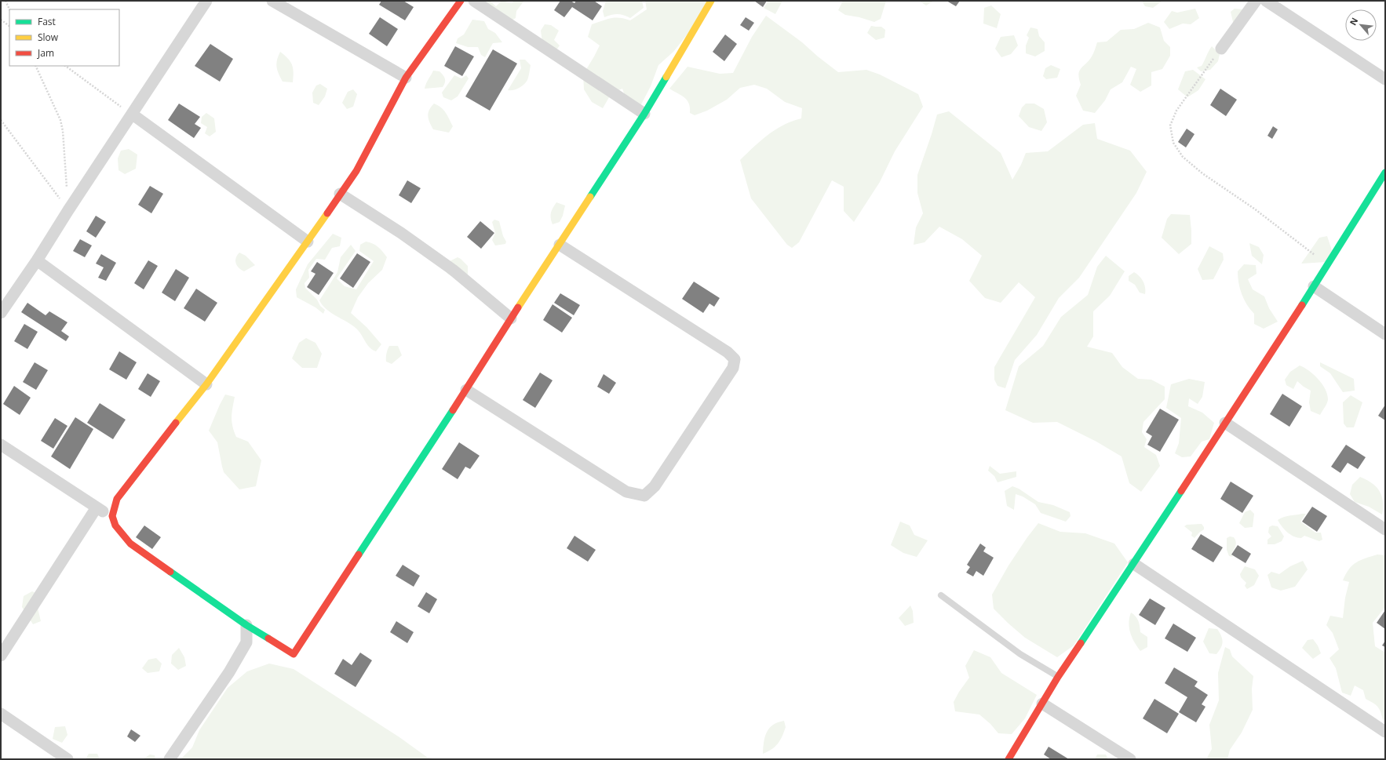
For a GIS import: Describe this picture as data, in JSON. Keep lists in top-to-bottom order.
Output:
{
  "legend": ["Fast", "Slow", "Jam"],
  "north": "top left"
}
